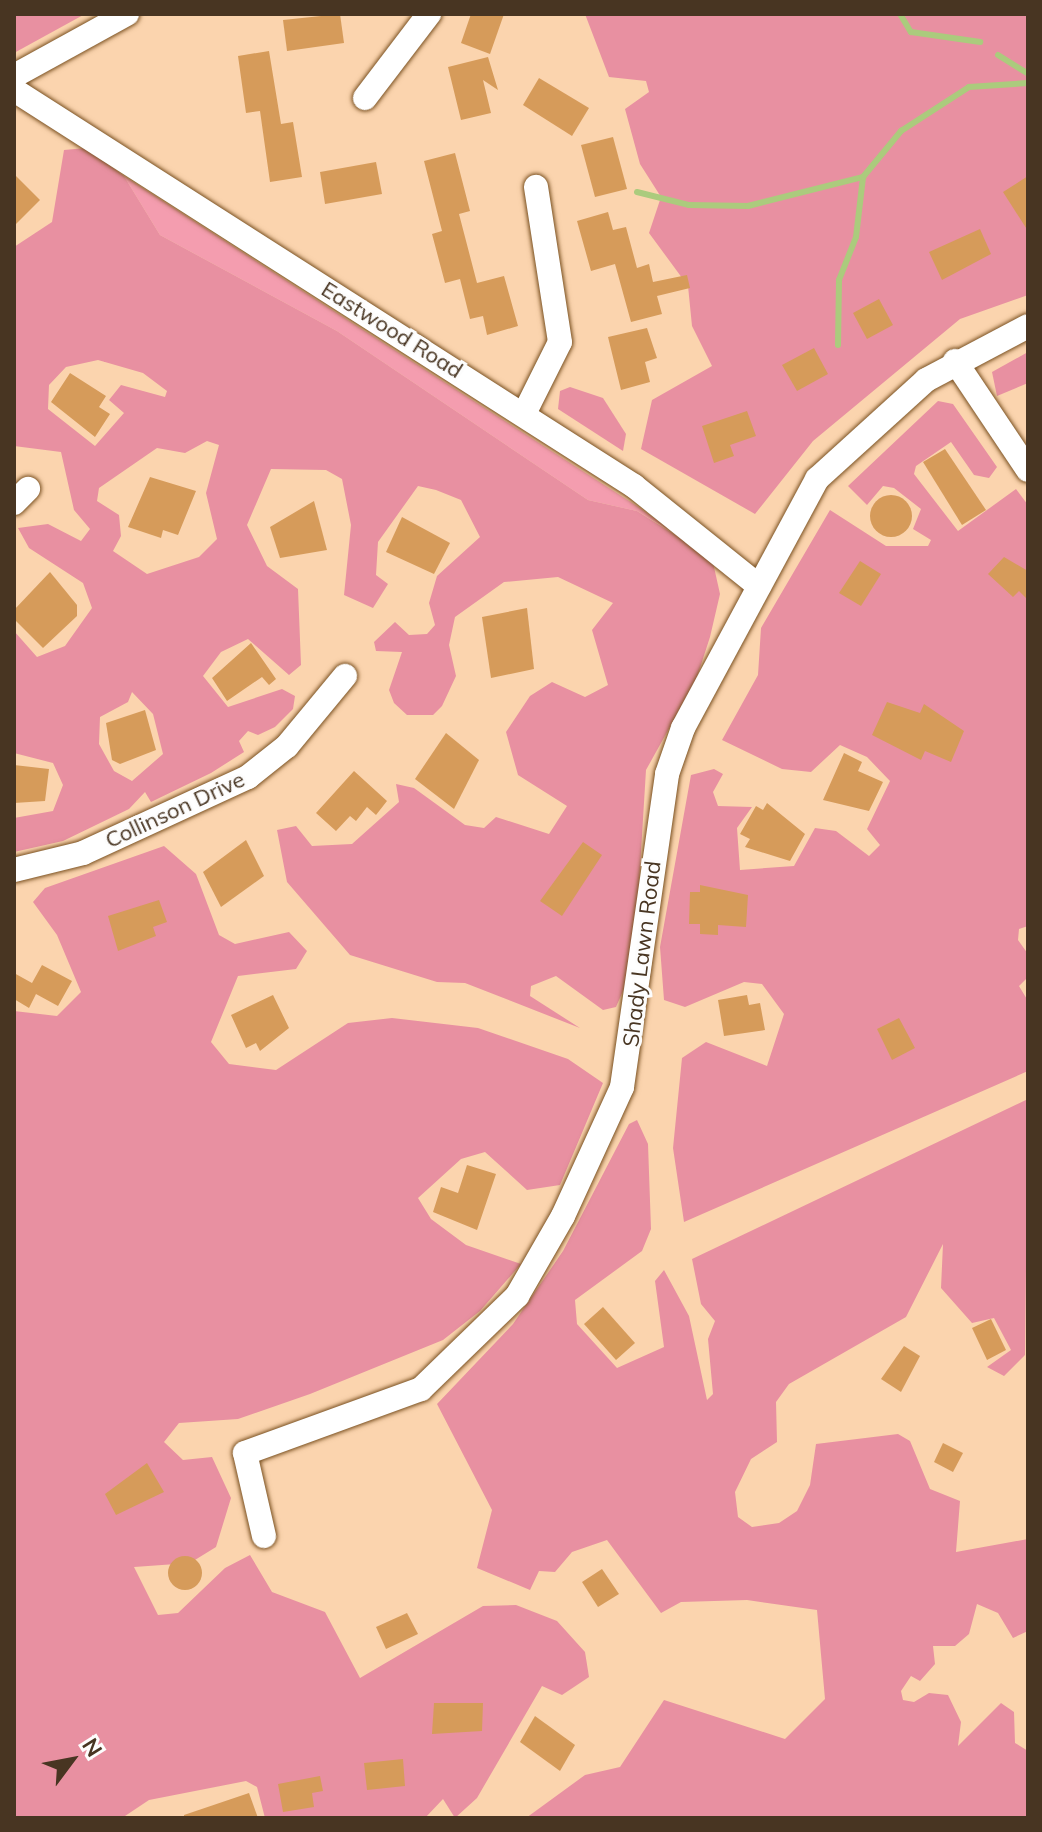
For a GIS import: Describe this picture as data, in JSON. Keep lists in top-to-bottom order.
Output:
{
  "streets": {
    "street": ["Eastwood Road", "Collinson Drive", "Shady Lawn Road"]
  },
  "crossings": [
    ["Eastwood Road", "Shady Lawn Road"]
  ],
  "north": "top right"
}
